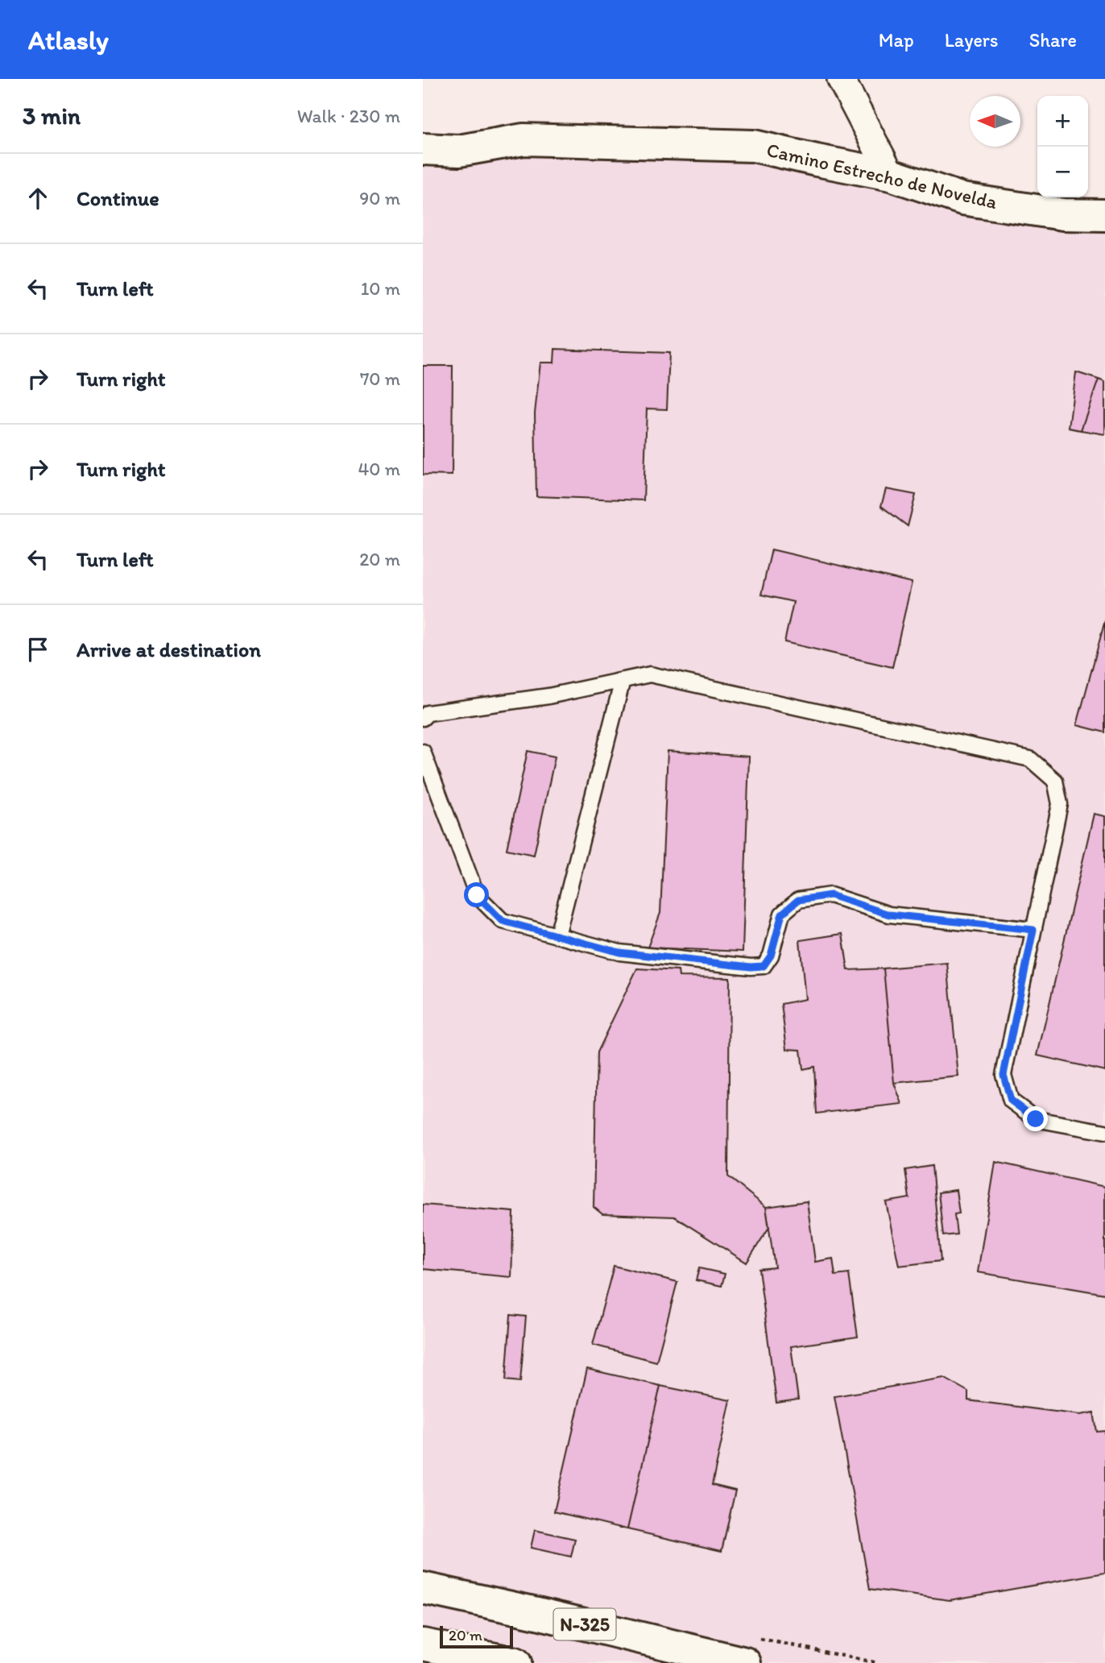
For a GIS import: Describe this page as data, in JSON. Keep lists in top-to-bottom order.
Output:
{
  "streets": {
    "main road": ["Camino Estrecho de Novelda", "N-325"]
  },
  "scale_bar": "20 m",
  "north": "left",
  "page": {
    "header": "Atlasly",
    "nav": ["Map", "Layers", "Share"],
    "heading": ["3 min", "Walk · 230 m"],
    "map_buttons": ["+", "−"],
    "list": [
      ["Continue", "90 m"],
      ["Turn left", "10 m"],
      ["Turn right", "70 m"],
      ["Turn right", "40 m"],
      ["Turn left", "20 m"],
      "Arrive at destination"
    ],
    "scale": "20 m"
  }
}
